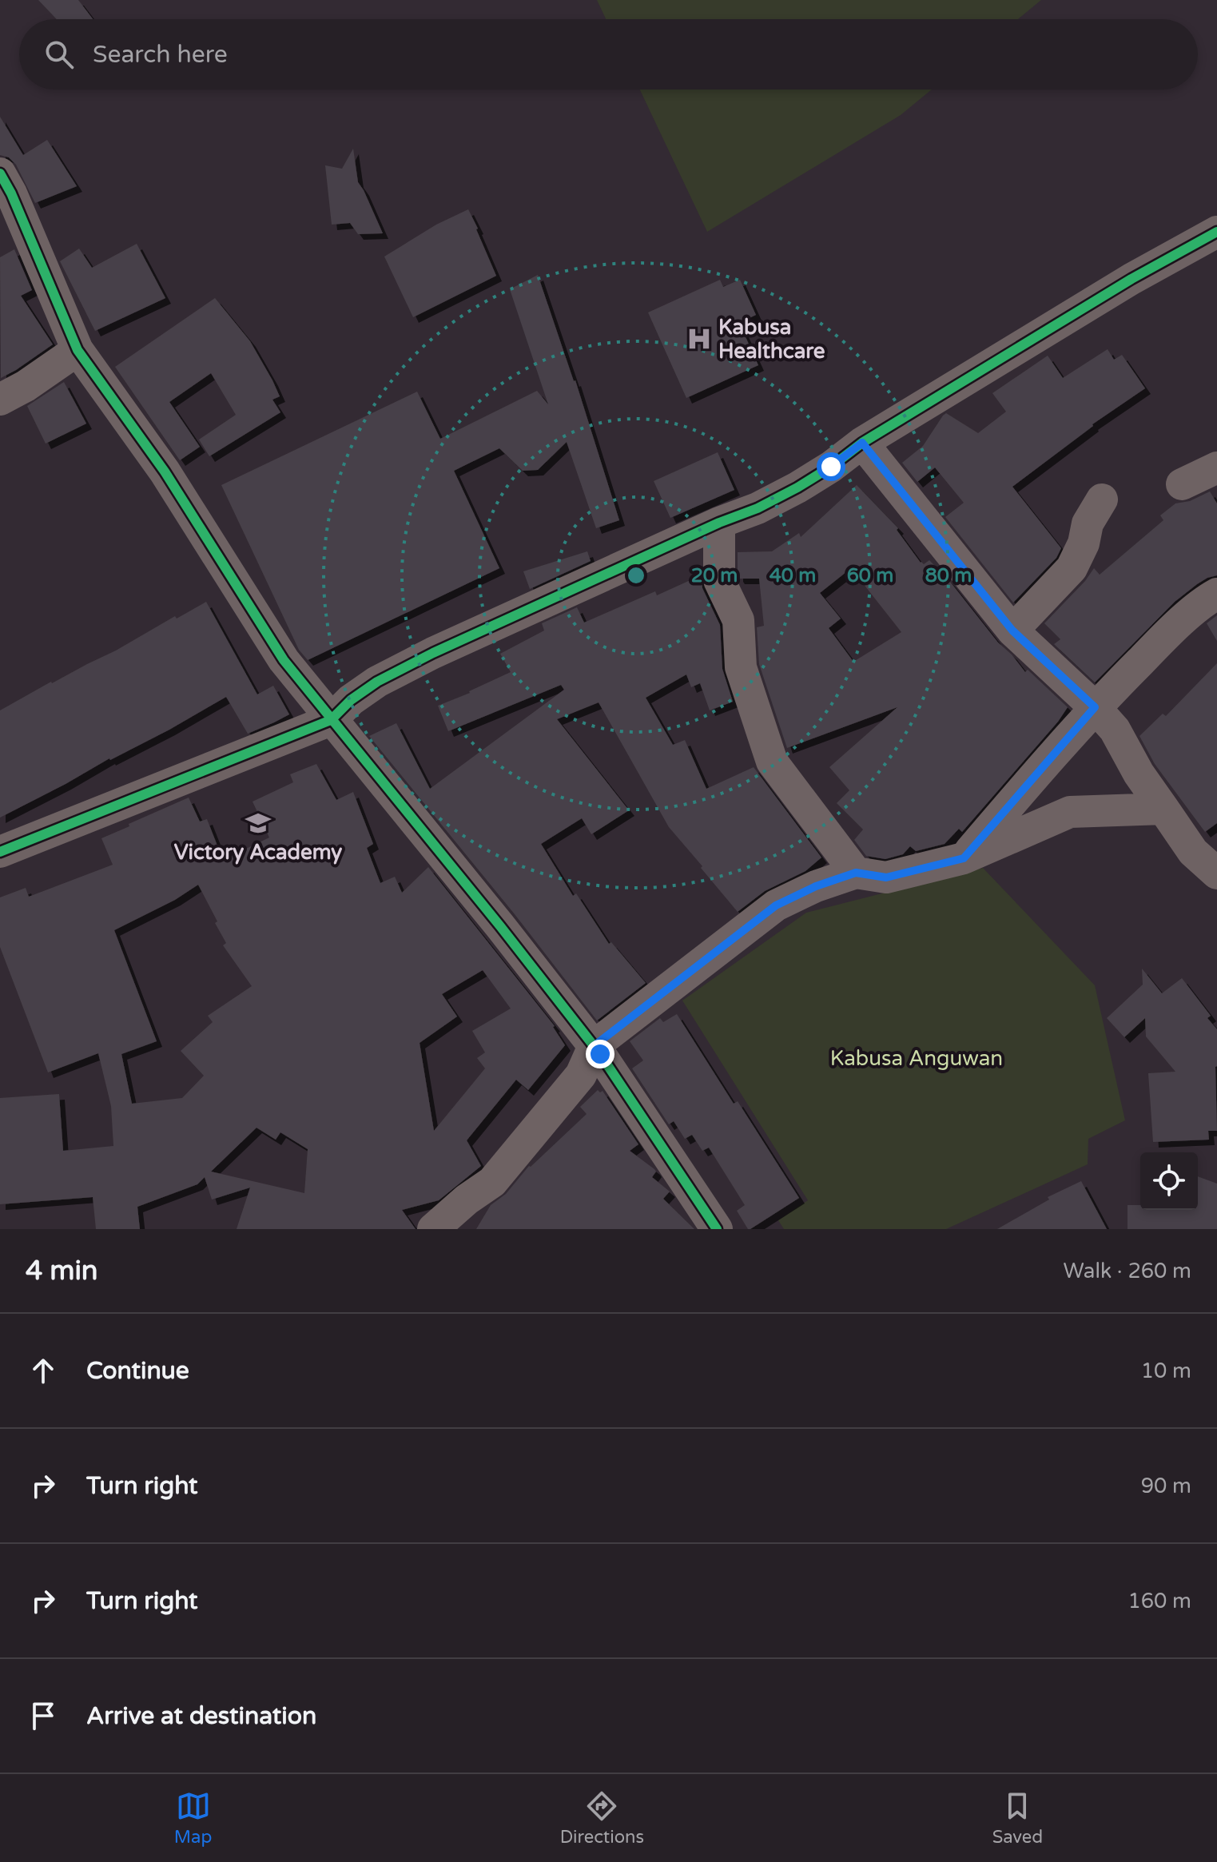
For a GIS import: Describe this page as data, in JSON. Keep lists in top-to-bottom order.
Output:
{
  "parks": ["Kabusa Anguwan"],
  "places": {
    "hospital": ["Kabusa Healthcare"],
    "school or university": ["Victory Academy"]
  },
  "page": {
    "search": "Search here",
    "heading": ["4 min", "Walk · 260 m"],
    "list": [
      ["Continue", "10 m"],
      ["Turn right", "90 m"],
      ["Turn right", "160 m"],
      "Arrive at destination"
    ],
    "nav": ["Map", "Directions", "Saved"]
  },
  "rings": [
    "20 m",
    "40 m",
    "60 m",
    "80 m"
  ]
}
